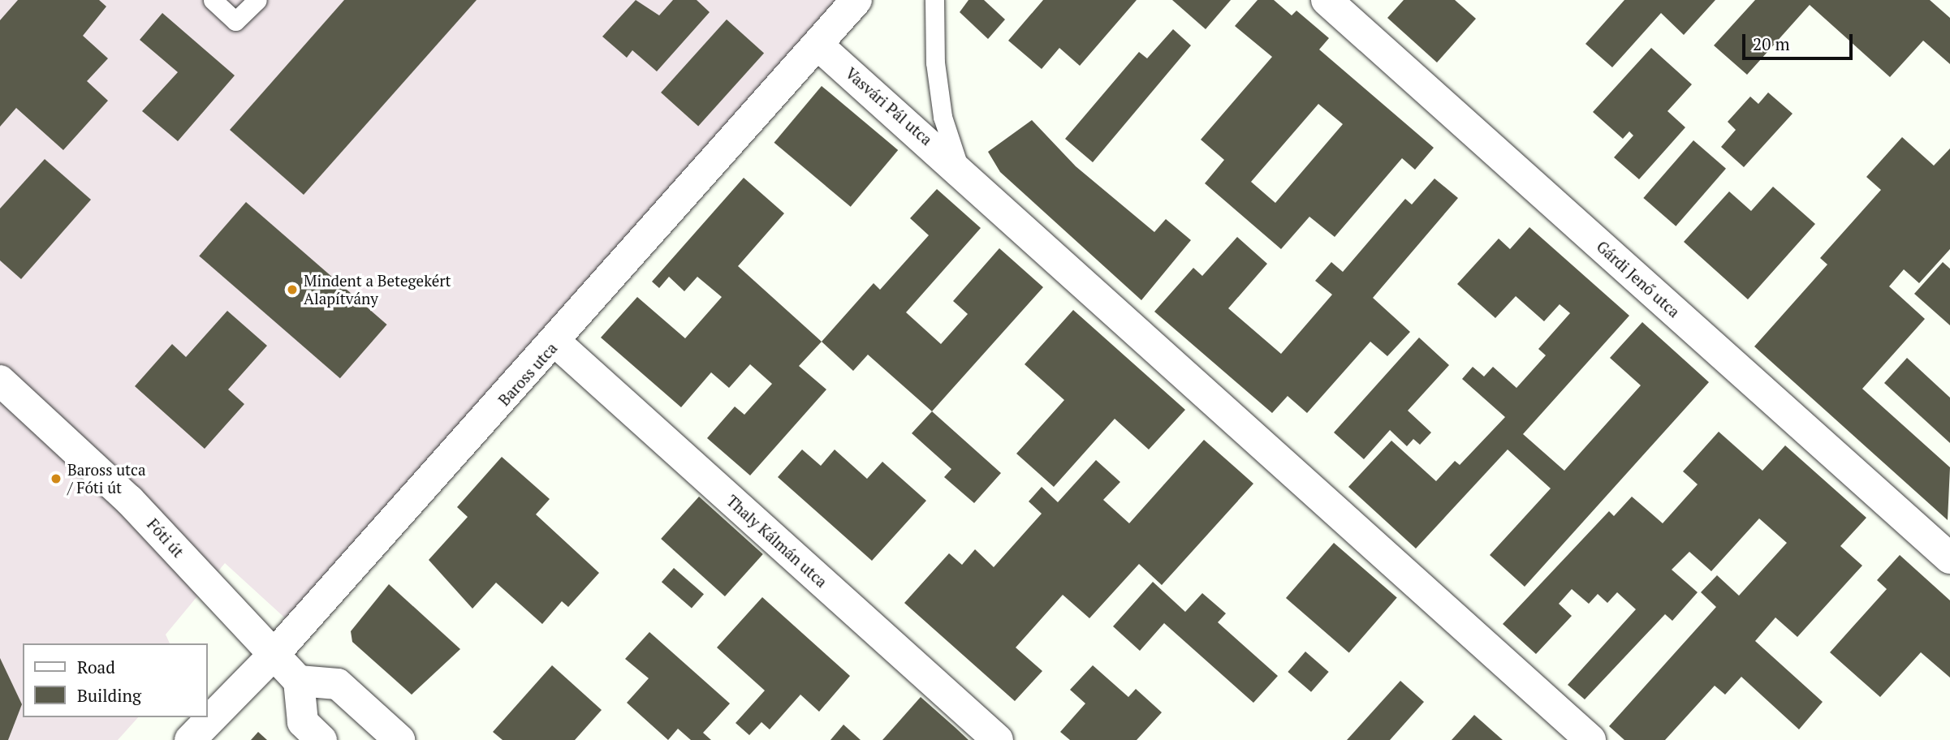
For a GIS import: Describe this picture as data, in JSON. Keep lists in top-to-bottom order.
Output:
{
  "streets": {
    "street": [
      "Vasvári Pál utca",
      "Gárdi Jenő utca",
      "Baross utca",
      "Fóti út",
      "Thaly Kálmán utca"
    ]
  },
  "crossings": [
    ["Vasvári Pál utca", "Baross utca"],
    ["Baross utca", "Fóti út"],
    ["Baross utca", "Thaly Kálmán utca"]
  ],
  "places": ["Mindent a Betegekért Alapítvány", "Baross utca / Fóti út"],
  "legend": ["Road", "Building"],
  "scale_bar": "20 m"
}
